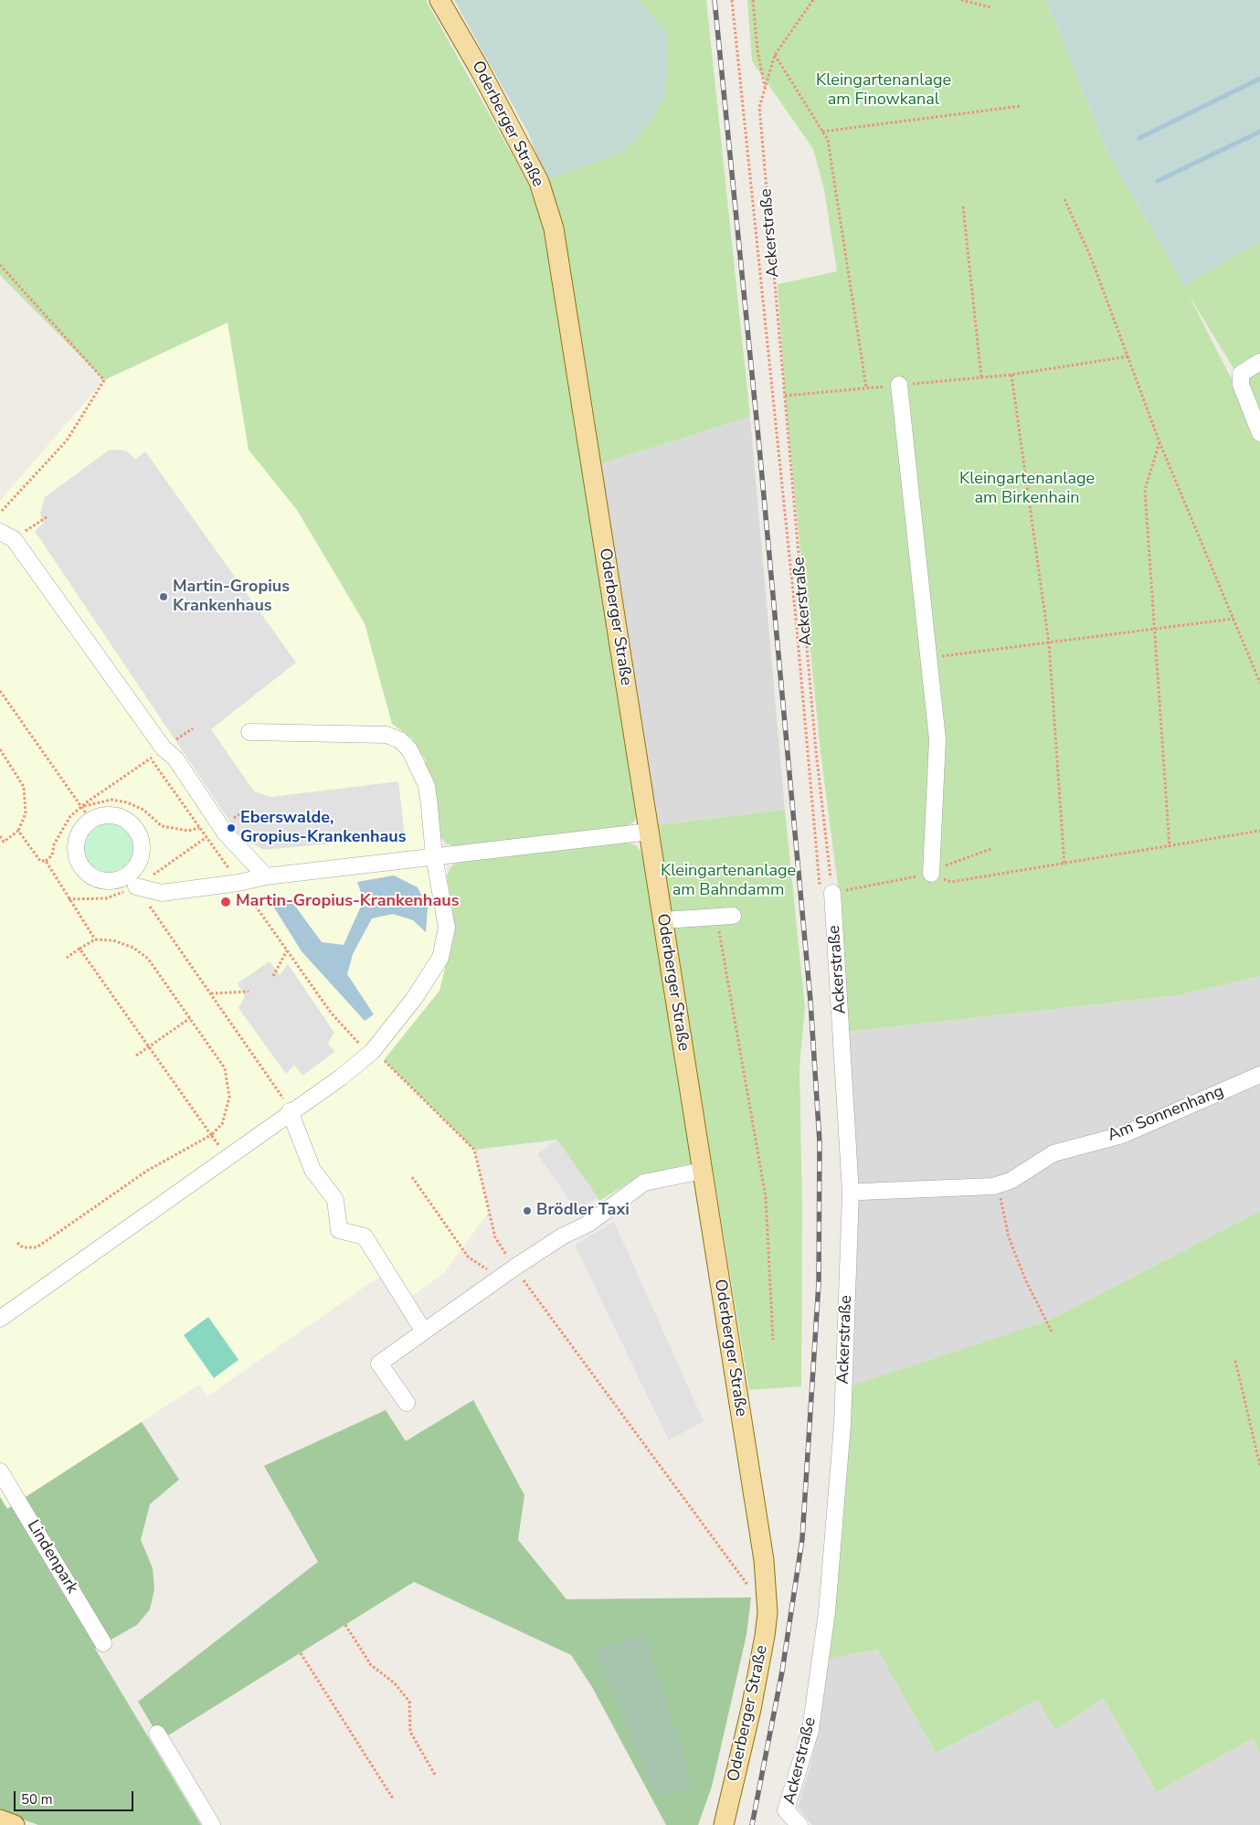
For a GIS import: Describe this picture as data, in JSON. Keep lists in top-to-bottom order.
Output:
{
  "streets": {
    "main road": ["Oderberger Straße"],
    "street": ["Ackerstraße", "Am Sonnenhang", "Lindenpark"]
  },
  "parks": ["Kleingartenanlage am Finowkanal", "Kleingartenanlage am Birkenhain", "Kleingartenanlage am Bahndamm"],
  "places": [
    "Martin-Gropius Krankenhaus",
    "Eberswalde, Gropius-Krankenhaus",
    "Martin-Gropius-Krankenhaus",
    "Brödler Taxi"
  ],
  "scale_bar": "50 m"
}
